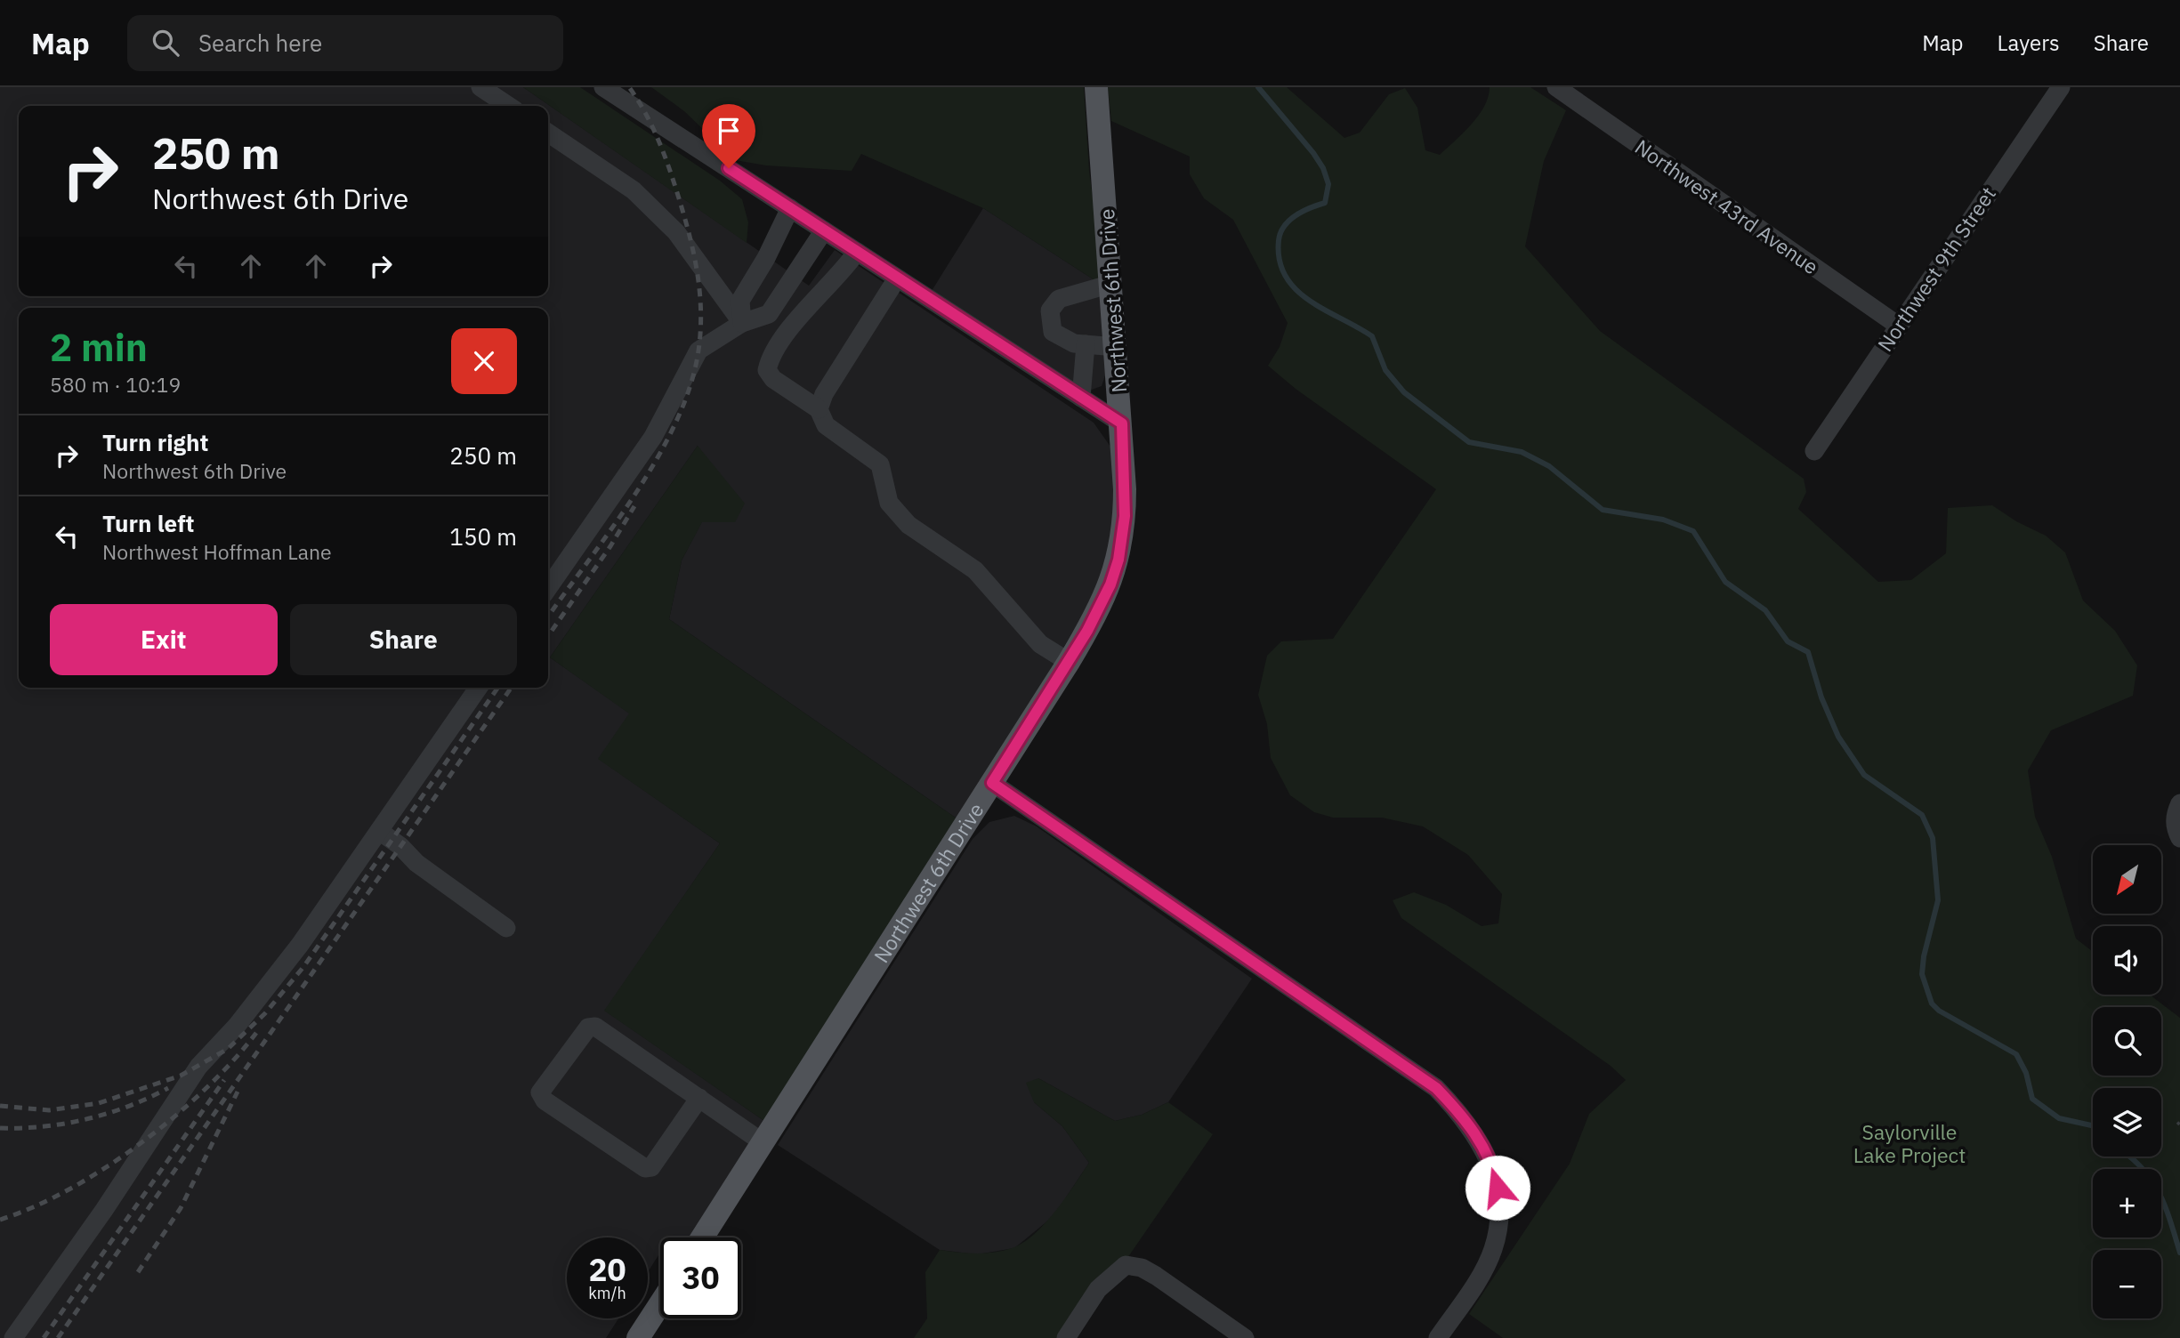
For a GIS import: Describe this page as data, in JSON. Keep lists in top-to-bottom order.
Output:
{
  "streets": {
    "main road": ["Northwest 6th Drive"],
    "street": ["Northwest 43rd Avenue", "Northwest 9th Street"]
  },
  "crossings": [
    ["Northwest 43rd Avenue", "Northwest 9th Street"]
  ],
  "parks": ["Saylorville Lake Project"],
  "north": "bottom left",
  "page": {
    "header": "Map",
    "search": "Search here",
    "nav": ["Map", "Layers", "Share"],
    "turn": ["250 m", "Northwest 6th Drive"],
    "heading": ["2 min", "580 m · 10:19"],
    "list": [
      {
        "name": "Turn right",
        "note": "Northwest 6th Drive",
        "value": "250 m"
      },
      {
        "name": "Turn left",
        "note": "Northwest Hoffman Lane",
        "value": "150 m"
      }
    ],
    "buttons": ["Exit", "Share"],
    "map_buttons": ["+", "−"],
    "speed": "20 km/h",
    "limit": "30"
  }
}
